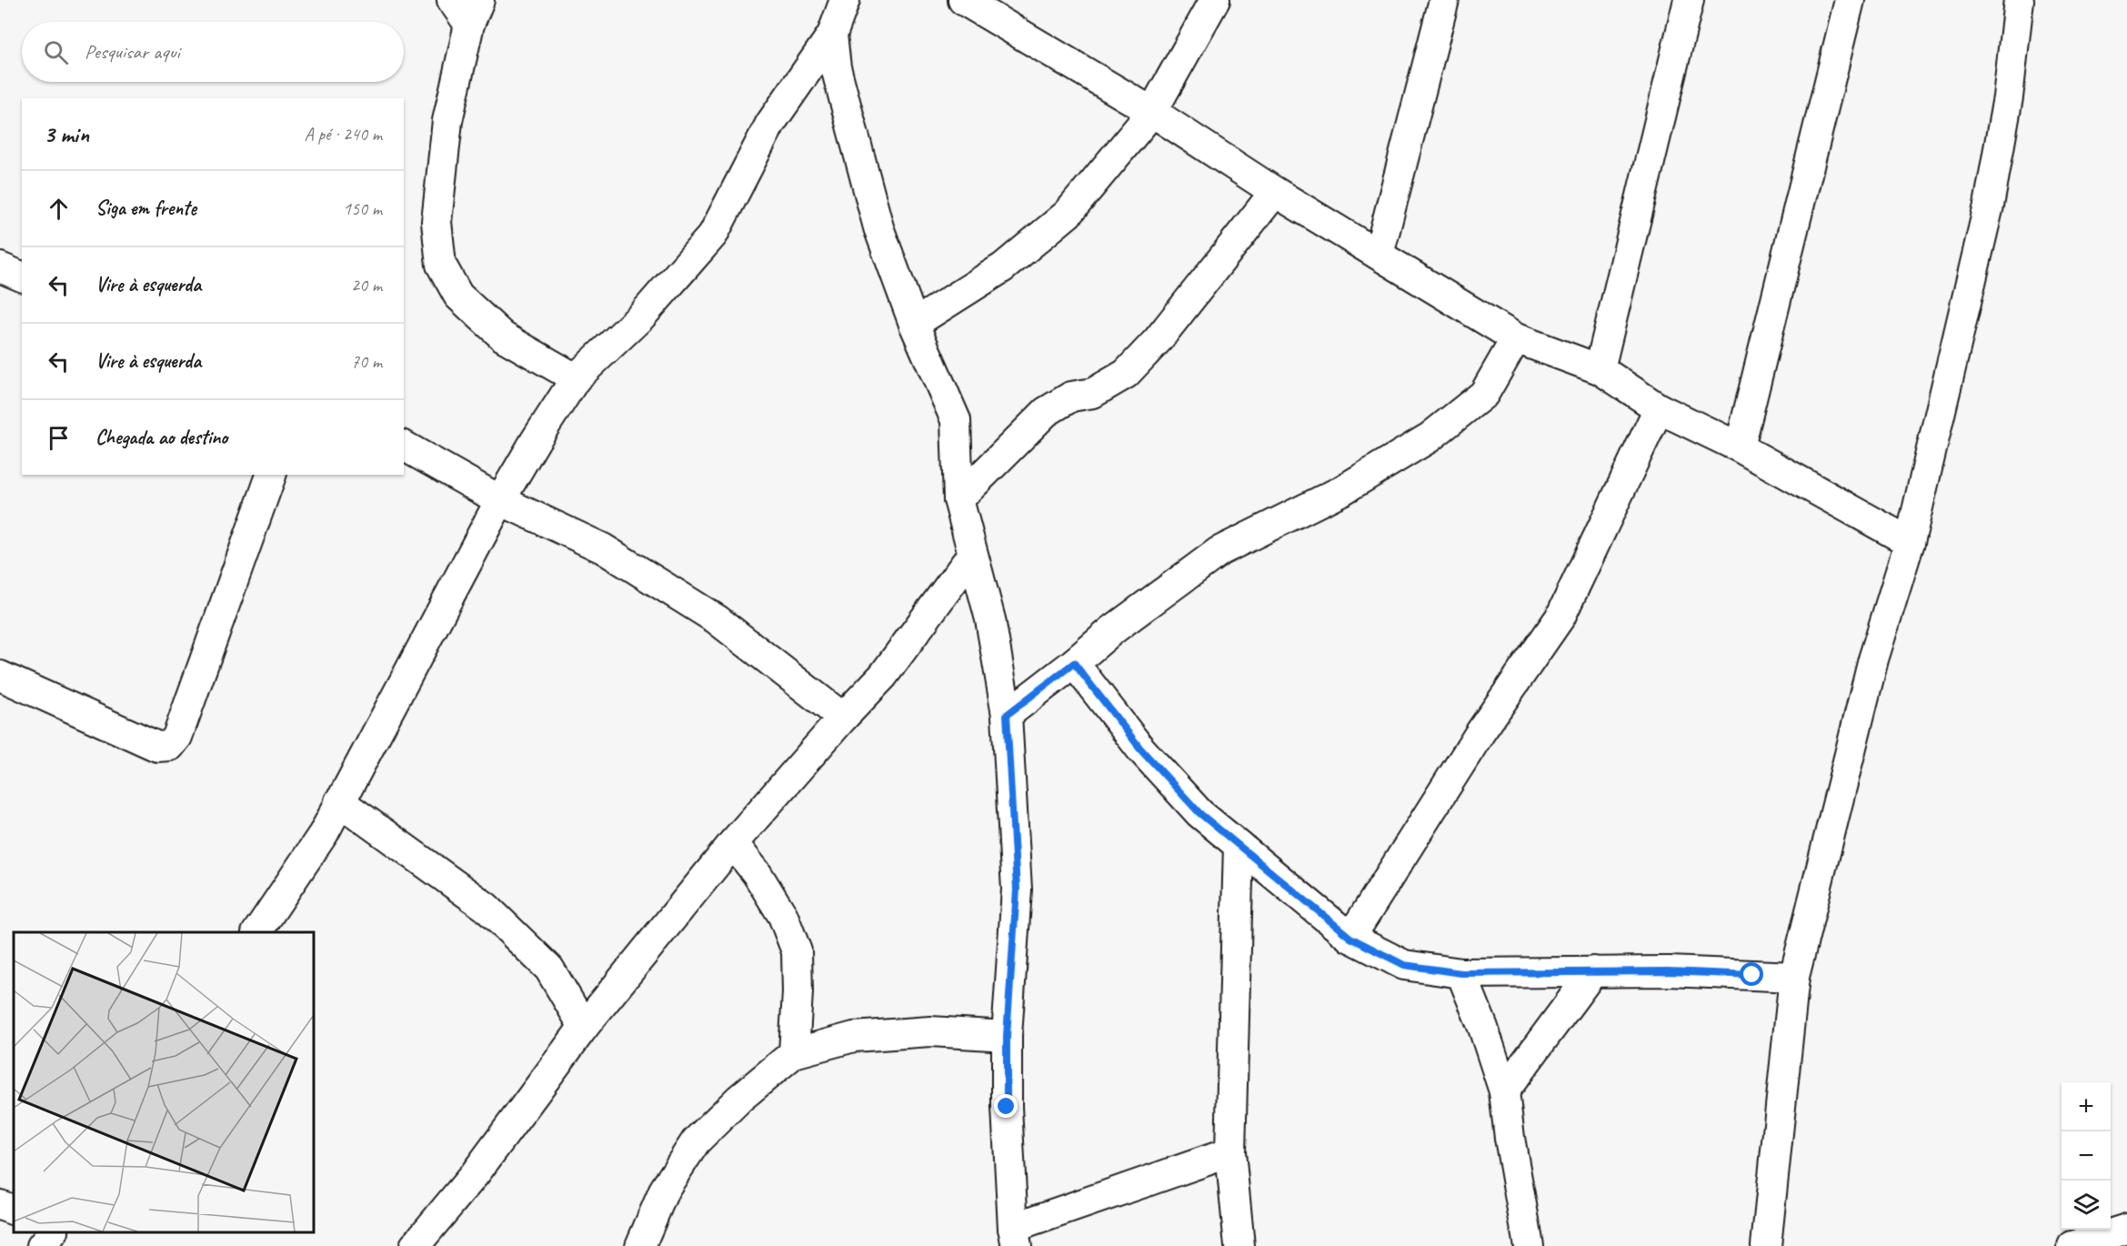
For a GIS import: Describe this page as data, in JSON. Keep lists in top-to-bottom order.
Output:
{
  "page": {
    "search": "Pesquisar aqui",
    "heading": ["3 min", "A pé · 240 m"],
    "list": [
      ["Siga em frente", "150 m"],
      ["Vire à esquerda", "20 m"],
      ["Vire à esquerda", "70 m"],
      "Chegada ao destino"
    ],
    "map_buttons": ["+", "−"]
  }
}
